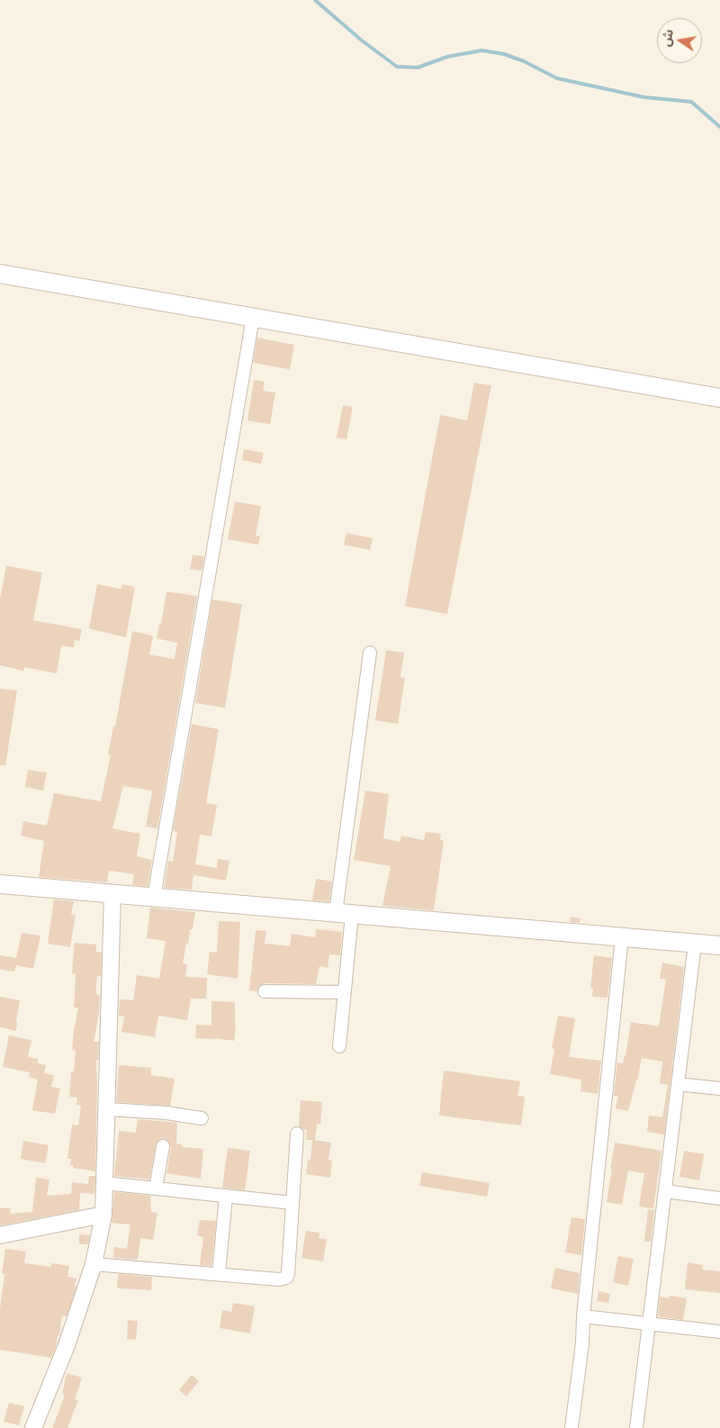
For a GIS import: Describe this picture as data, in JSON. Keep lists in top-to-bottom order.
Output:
{
  "north": "left"
}
